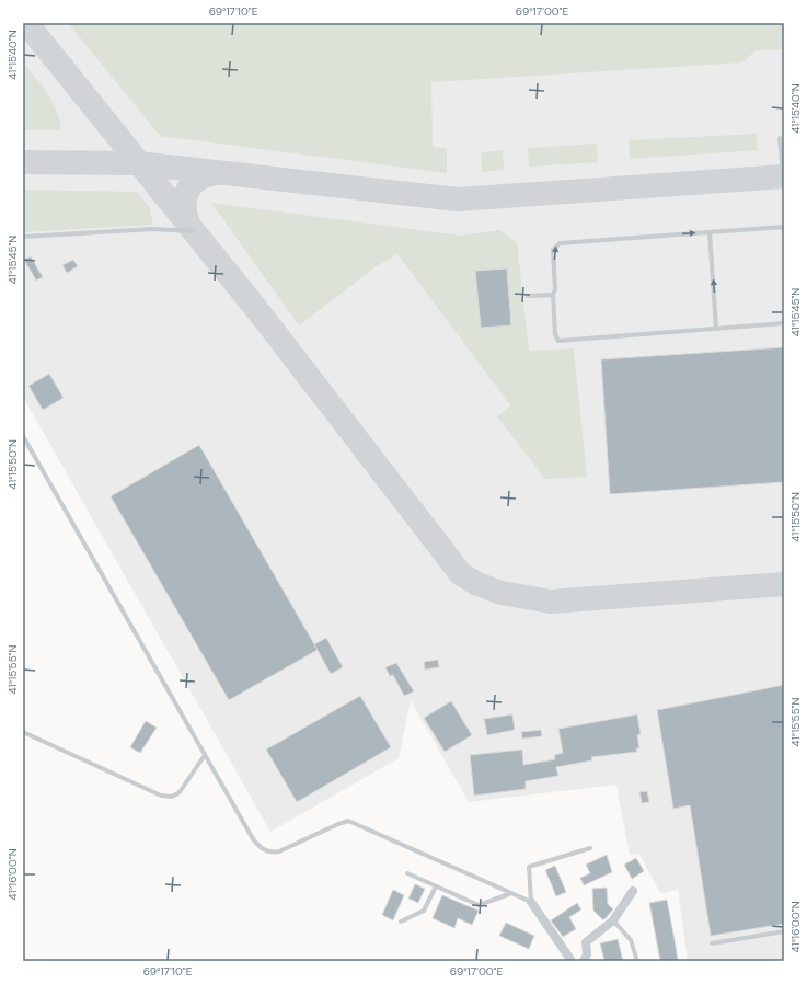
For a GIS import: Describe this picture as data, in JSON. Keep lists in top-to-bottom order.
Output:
{
  "coordinates": [
    "69°17'10\"E",
    "69°17'00\"E",
    "41°15'40\"N",
    "41°15'45\"N",
    "41°15'50\"N",
    "41°15'55\"N",
    "41°16'00\"N"
  ]
}
